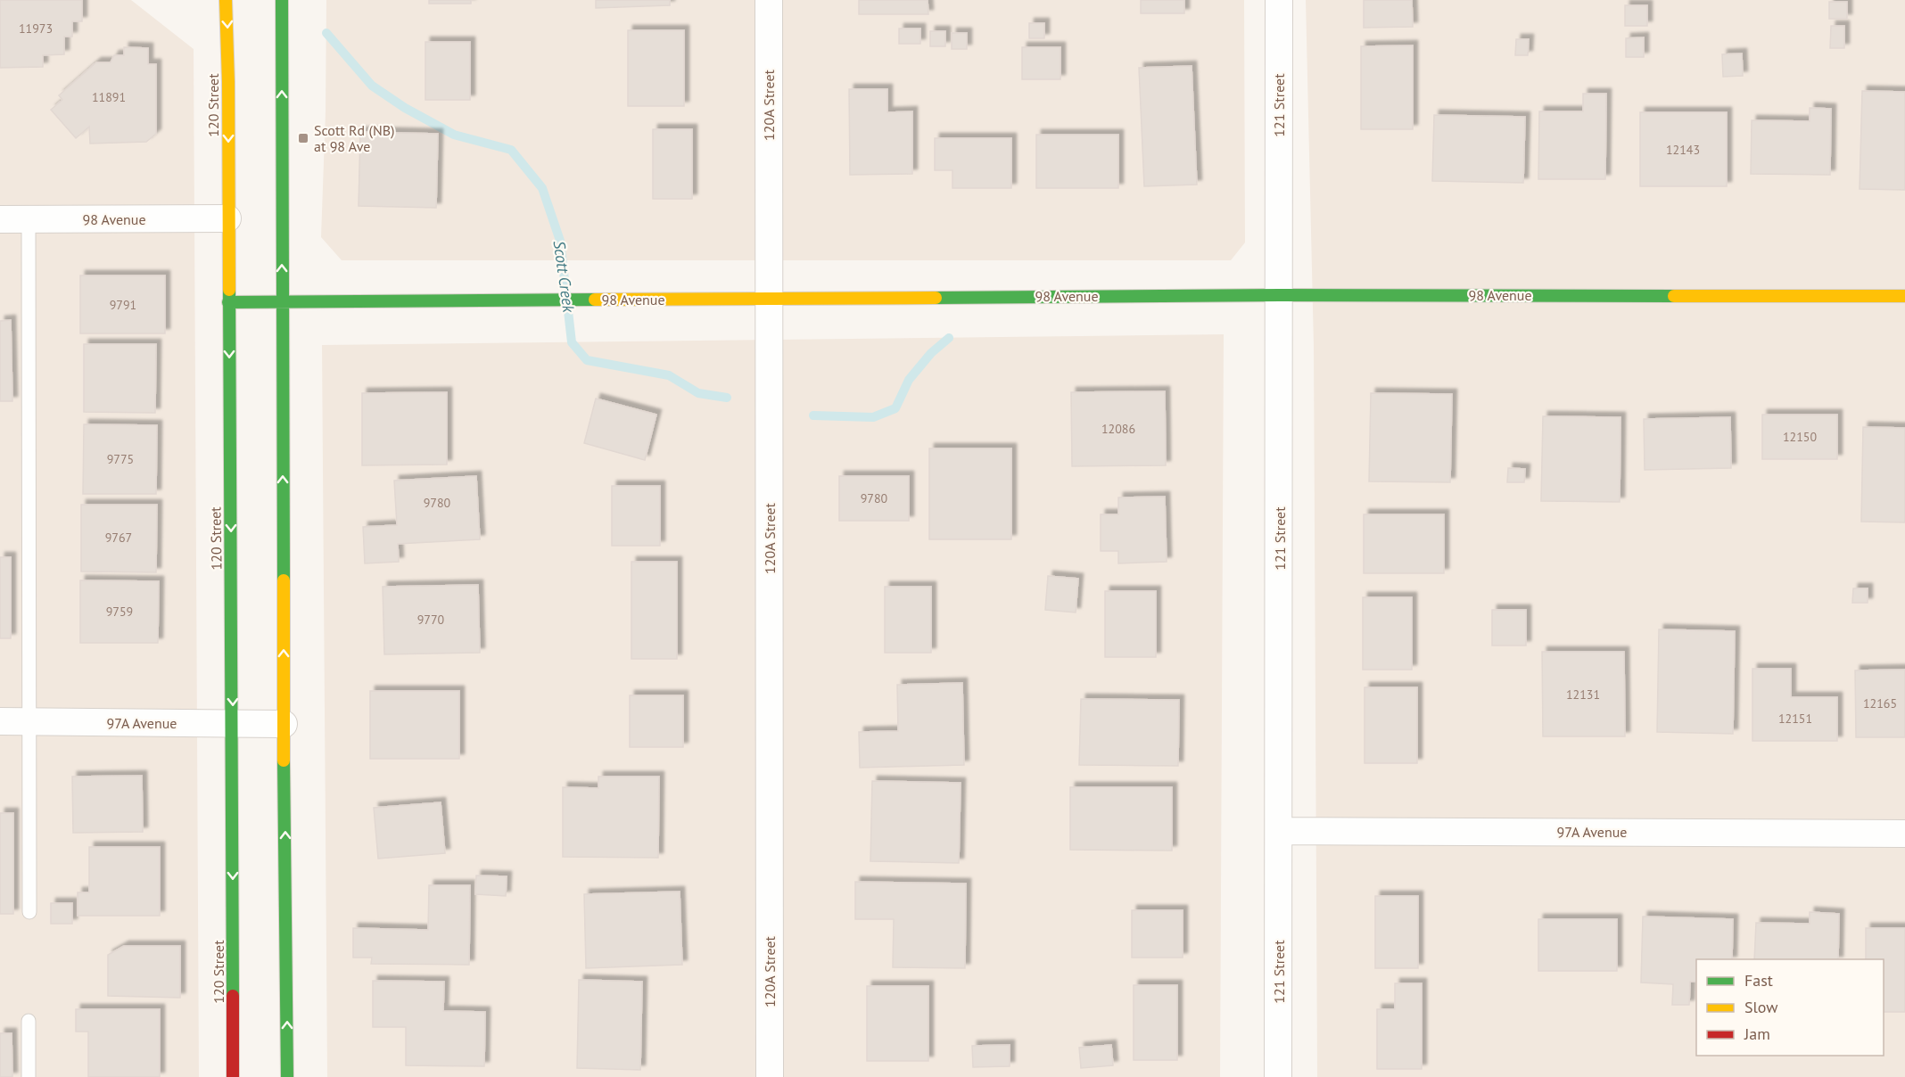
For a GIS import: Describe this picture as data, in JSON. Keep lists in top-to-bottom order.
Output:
{
  "streets": {
    "main road": ["120 Street", "98 Avenue"],
    "street": ["120A Street", "121 Street", "97A Avenue"]
  },
  "crossings": [
    ["120 Street", "98 Avenue"],
    ["120 Street", "97A Avenue"],
    ["120A Street", "98 Avenue"],
    ["121 Street", "98 Avenue"],
    ["121 Street", "97A Avenue"]
  ],
  "water": ["Scott Creek"],
  "places": {
    "transit": ["Scott Rd (NB) at 98 Ave"]
  },
  "house_numbers": [
    "11973",
    "11891",
    "12143",
    "9791",
    "12086",
    "12150",
    "9775",
    "9780",
    "9780",
    "9767",
    "9759",
    "9770",
    "12131",
    "12165",
    "12151"
  ],
  "legend": ["Fast", "Slow", "Jam"]
}
